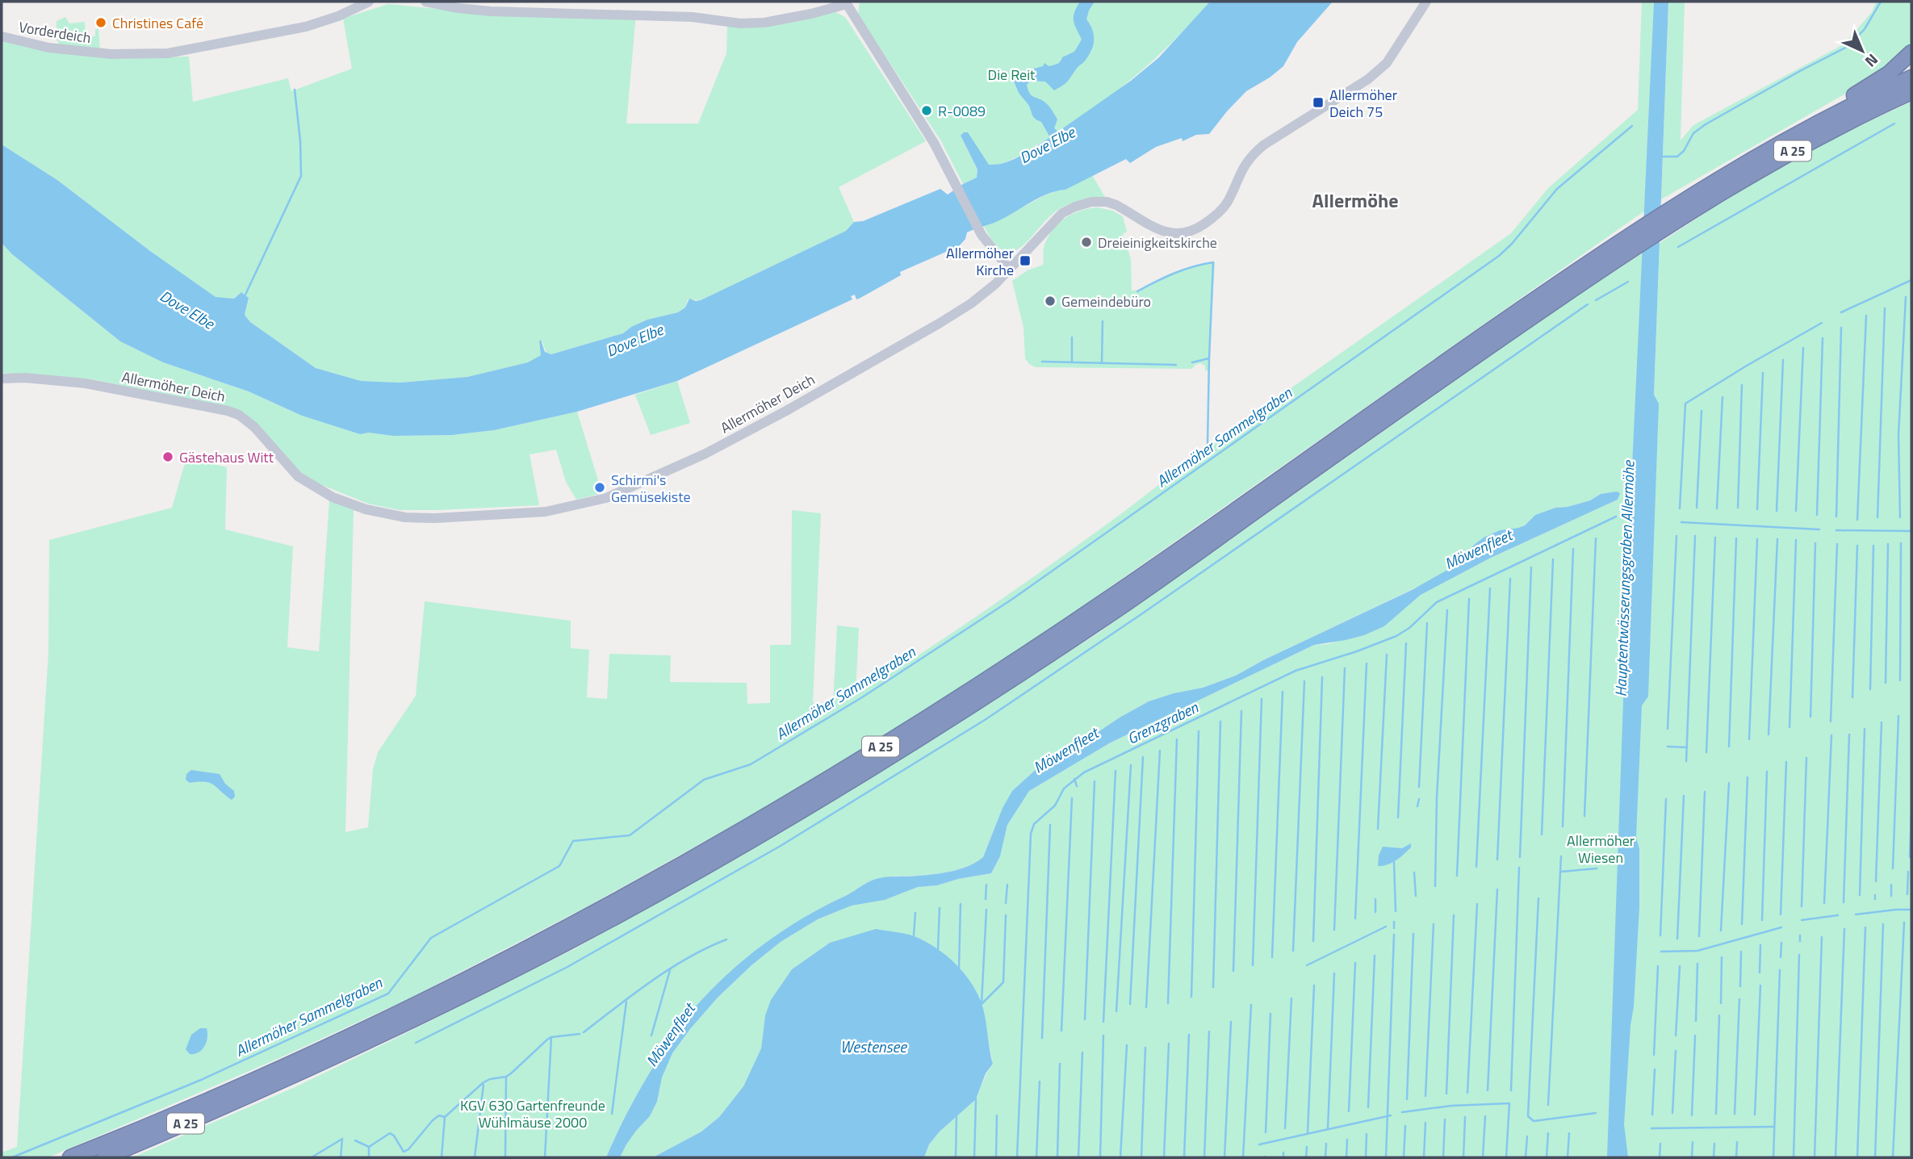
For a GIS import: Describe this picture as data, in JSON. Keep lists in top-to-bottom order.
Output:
{
  "streets": {
    "highway": ["A 25"],
    "street": ["Vorderdeich", "Allermöher Deich"]
  },
  "districts": ["Allermöhe"],
  "water": [
    "Dove Elbe",
    "Allermöher Sammelgraben",
    "Möwenfleet",
    "Hauptentwässerungsgraben Allermöhe",
    "Grenzgraben",
    "Westensee"
  ],
  "parks": ["Die Reit", "Allermöher Wiesen", "KGV 630 Gartenfreunde Wühlmäuse 2000"],
  "places": {
    "other": [
      "Christines Café",
      "R-0089",
      "Dreieinigkeitskirche",
      "Gemeindebüro",
      "Gästehaus Witt",
      "Schirmi's Gemüsekiste"
    ],
    "transit": ["Allermöher Deich 75", "Allermöher Kirche"]
  },
  "north": "bottom right"
}
